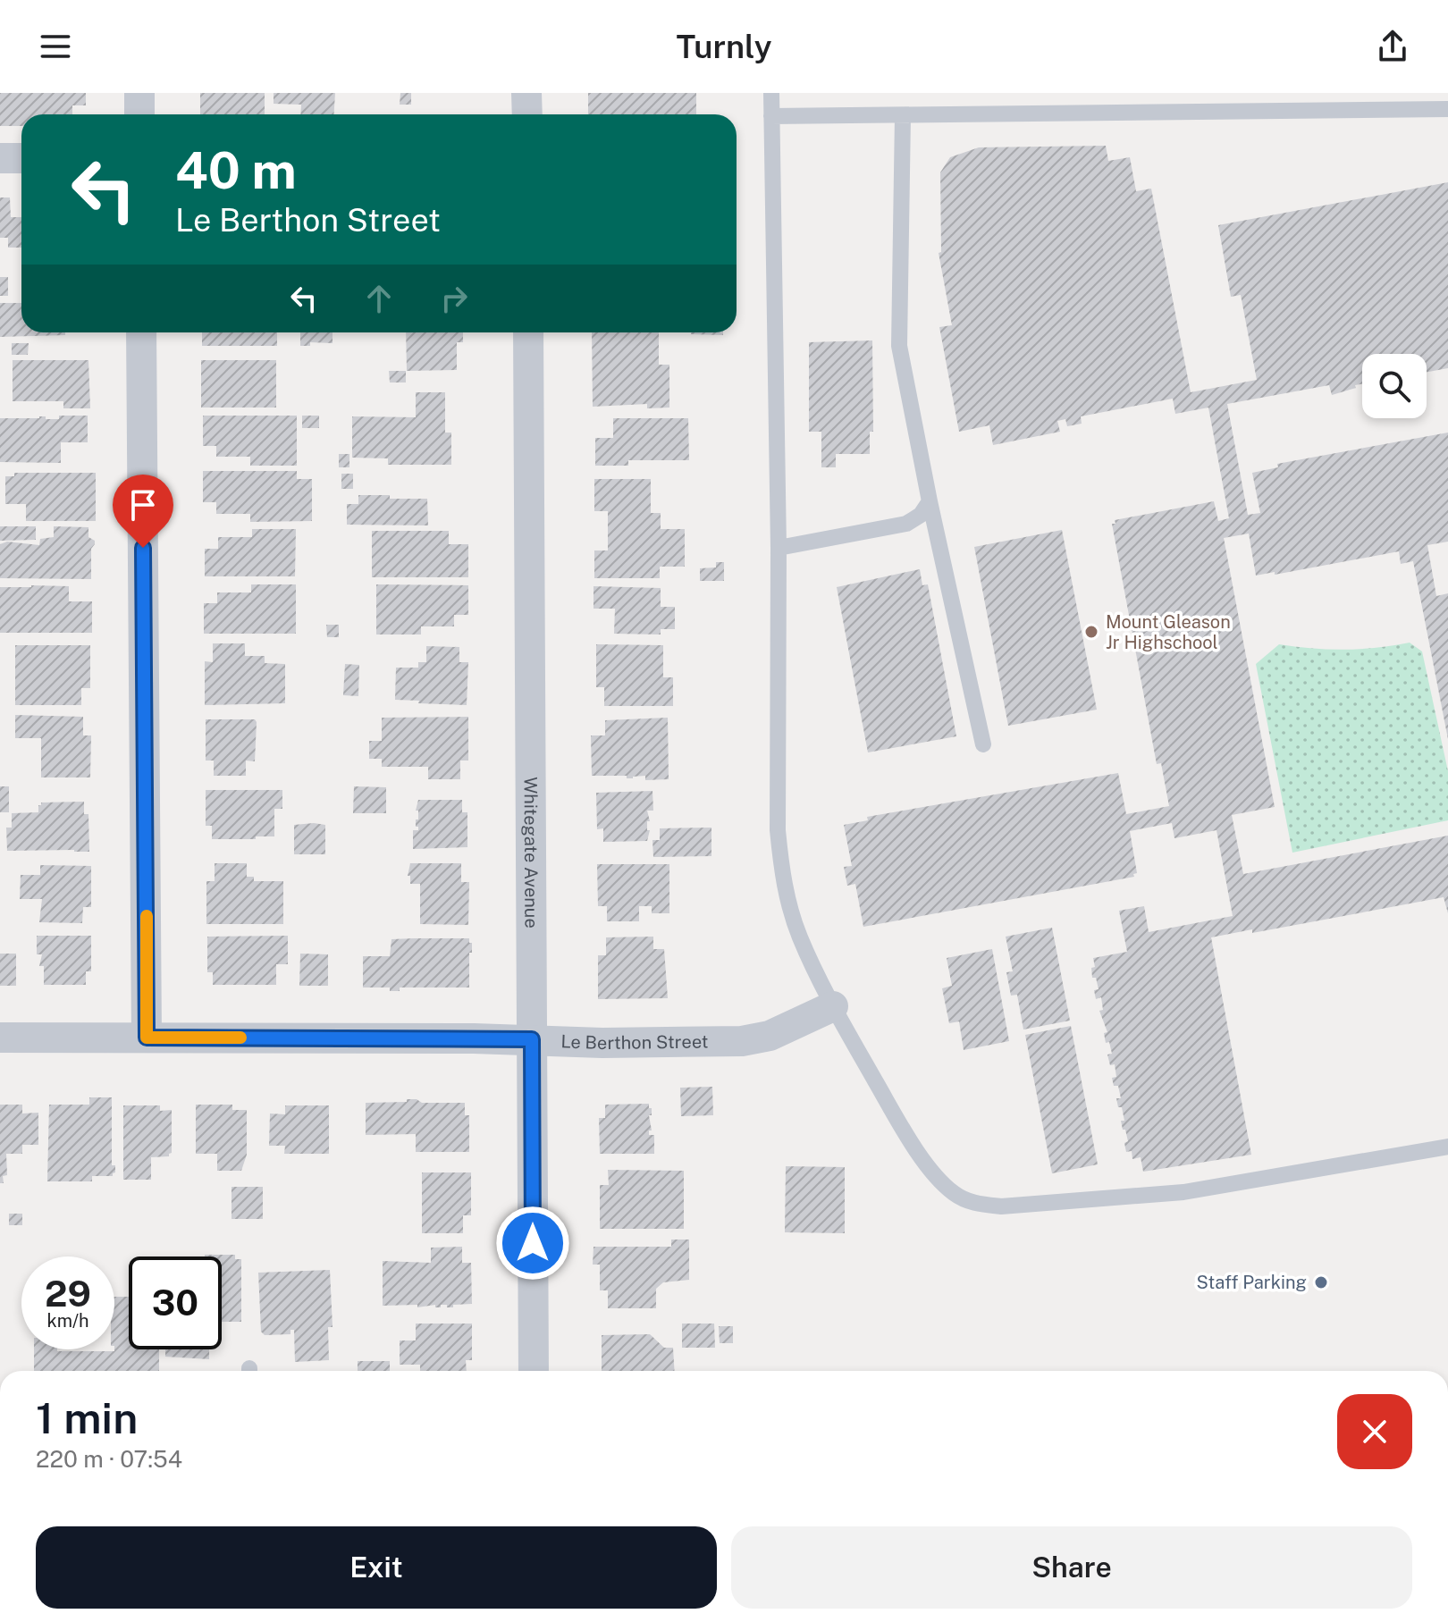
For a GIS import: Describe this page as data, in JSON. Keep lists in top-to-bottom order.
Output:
{
  "streets": {
    "street": ["Whitegate Avenue", "Le Berthon Street"]
  },
  "crossings": [
    ["Whitegate Avenue", "Le Berthon Street"]
  ],
  "places": ["Mount Gleason Jr Highschool", "Staff Parking"],
  "page": {
    "header": "Turnly",
    "turn": ["40 m", "Le Berthon Street"],
    "speed": "29 km/h",
    "limit": "30",
    "heading": ["1 min", "220 m · 07:54"],
    "buttons": ["Exit", "Share"]
  }
}
